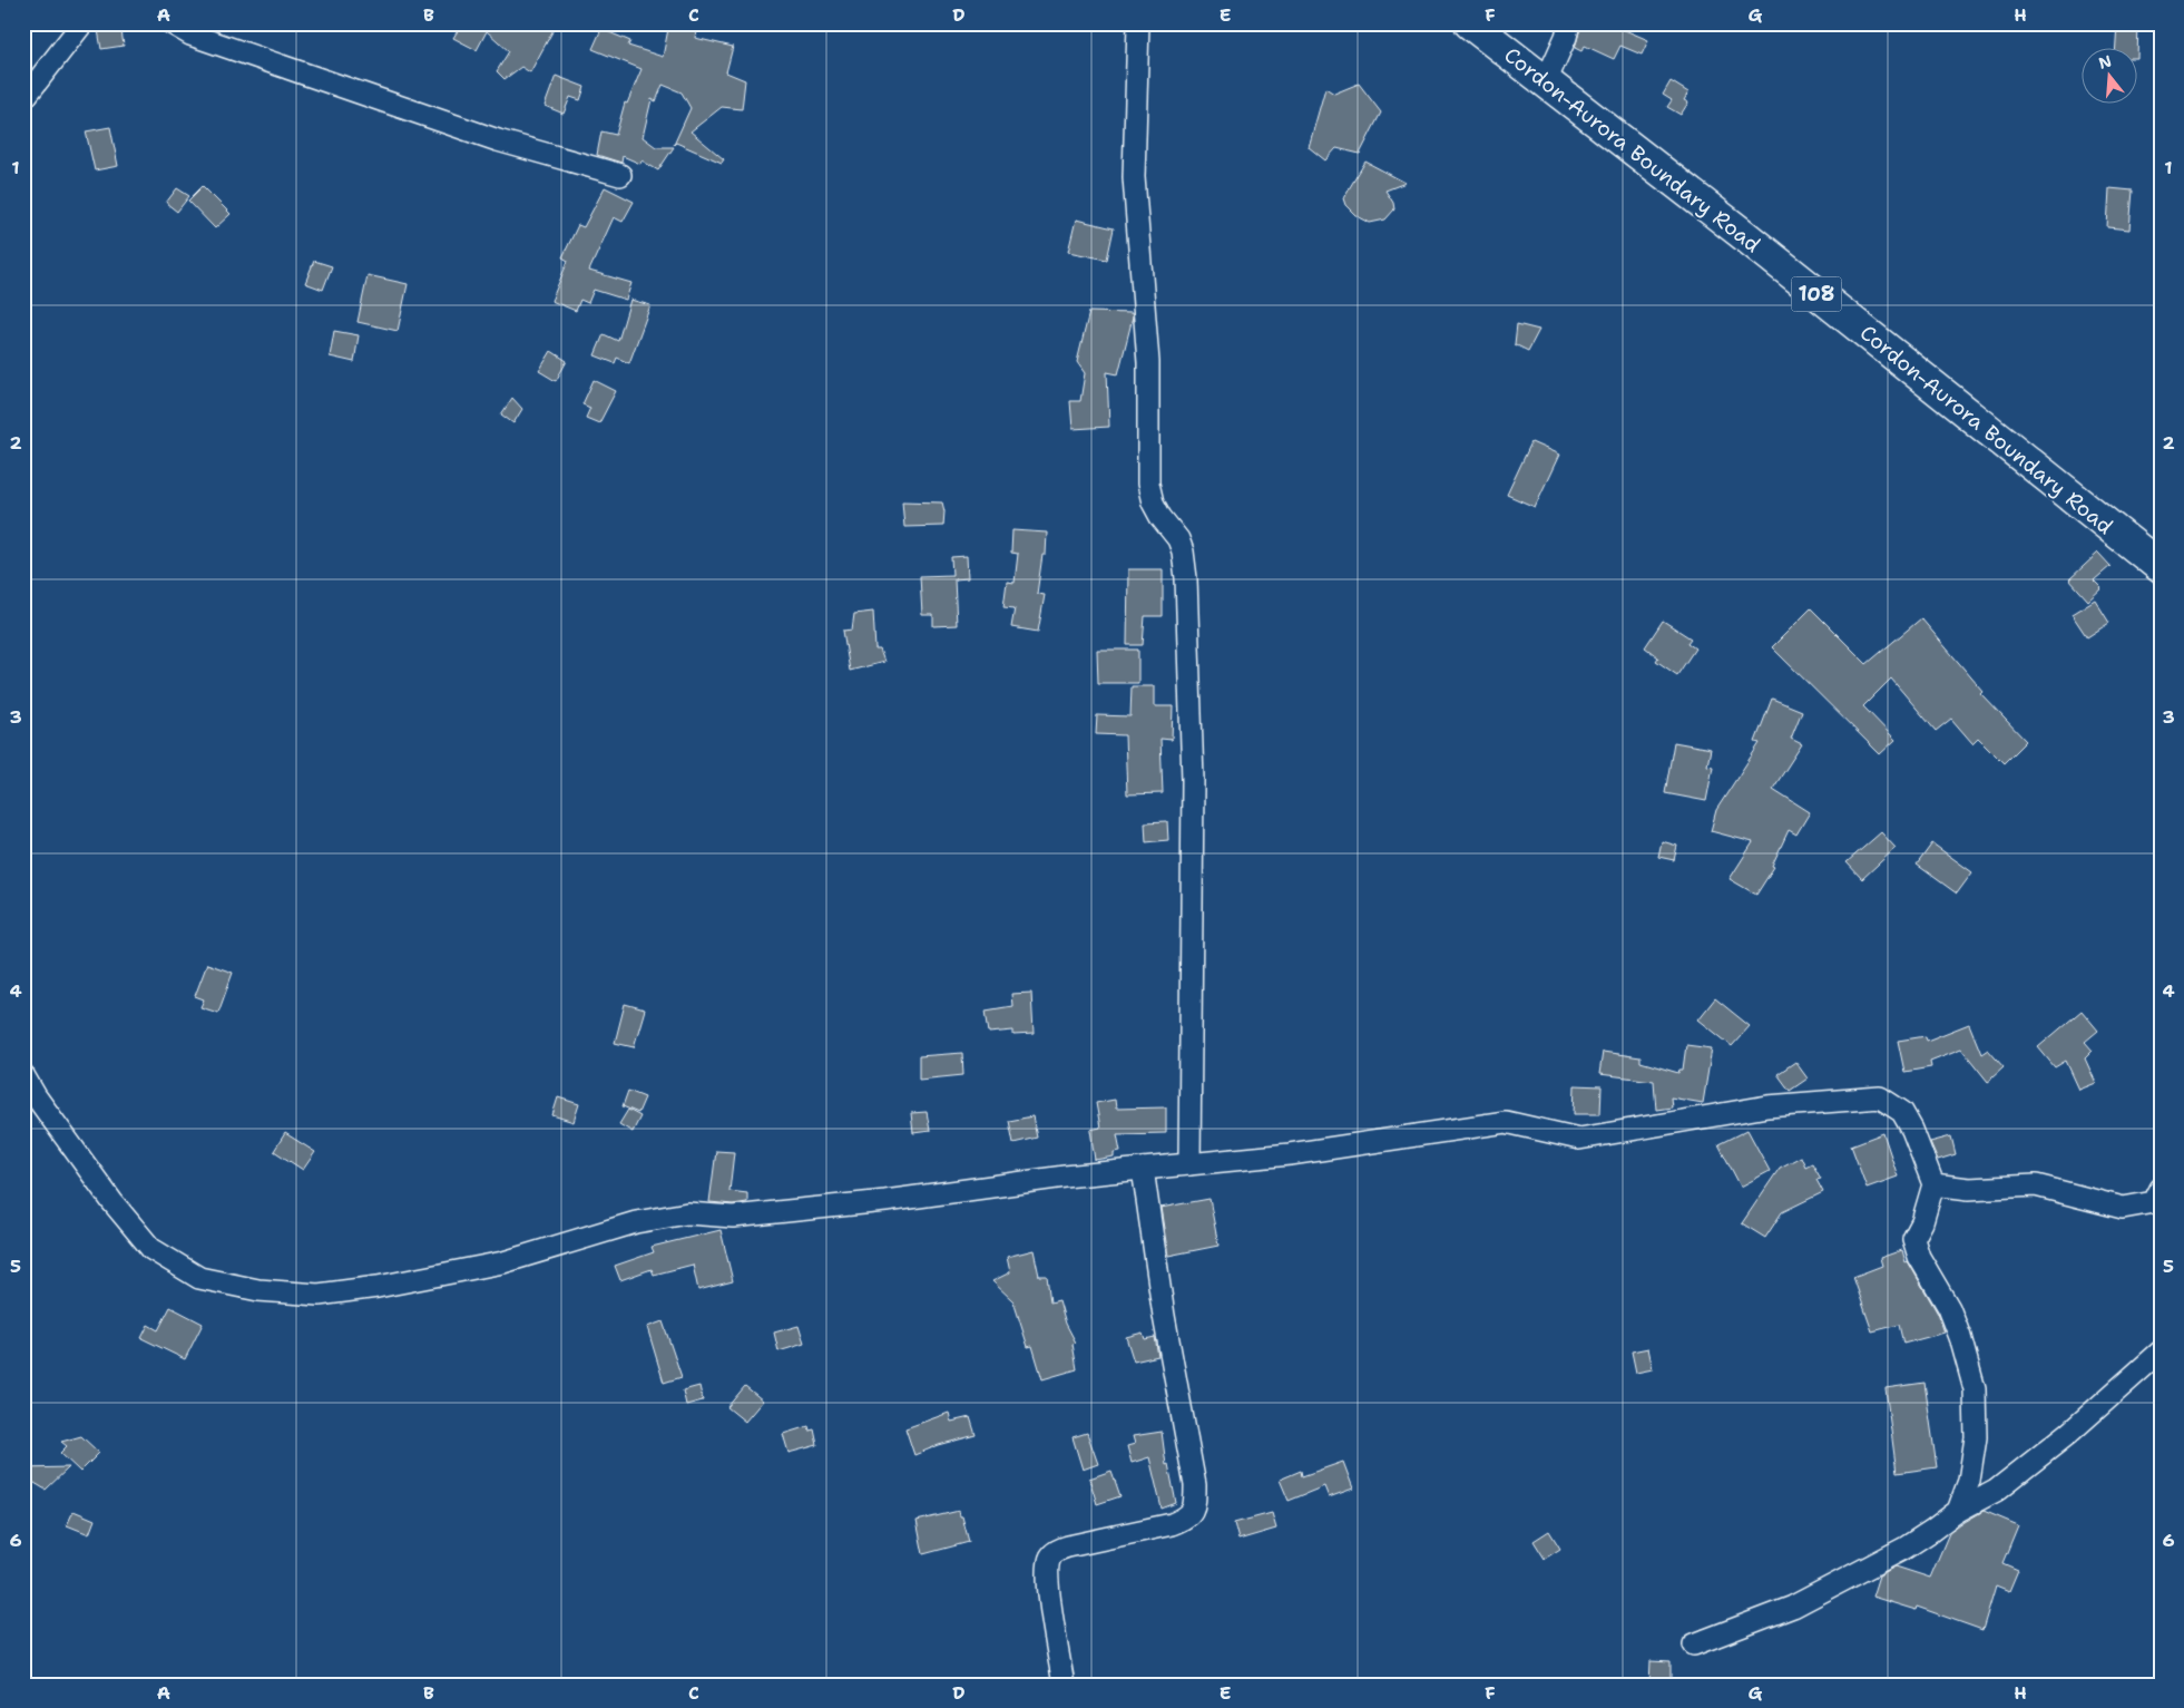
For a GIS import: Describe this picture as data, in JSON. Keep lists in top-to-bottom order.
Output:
{
  "streets": {
    "main road": ["Cordon-Aurora Boundary Road", "108"]
  },
  "north": "top",
  "grid": {
    "columns": [
      "A",
      "B",
      "C",
      "D",
      "E",
      "F",
      "G",
      "H"
    ],
    "rows": [
      "1",
      "2",
      "3",
      "4",
      "5",
      "6"
    ]
  }
}
